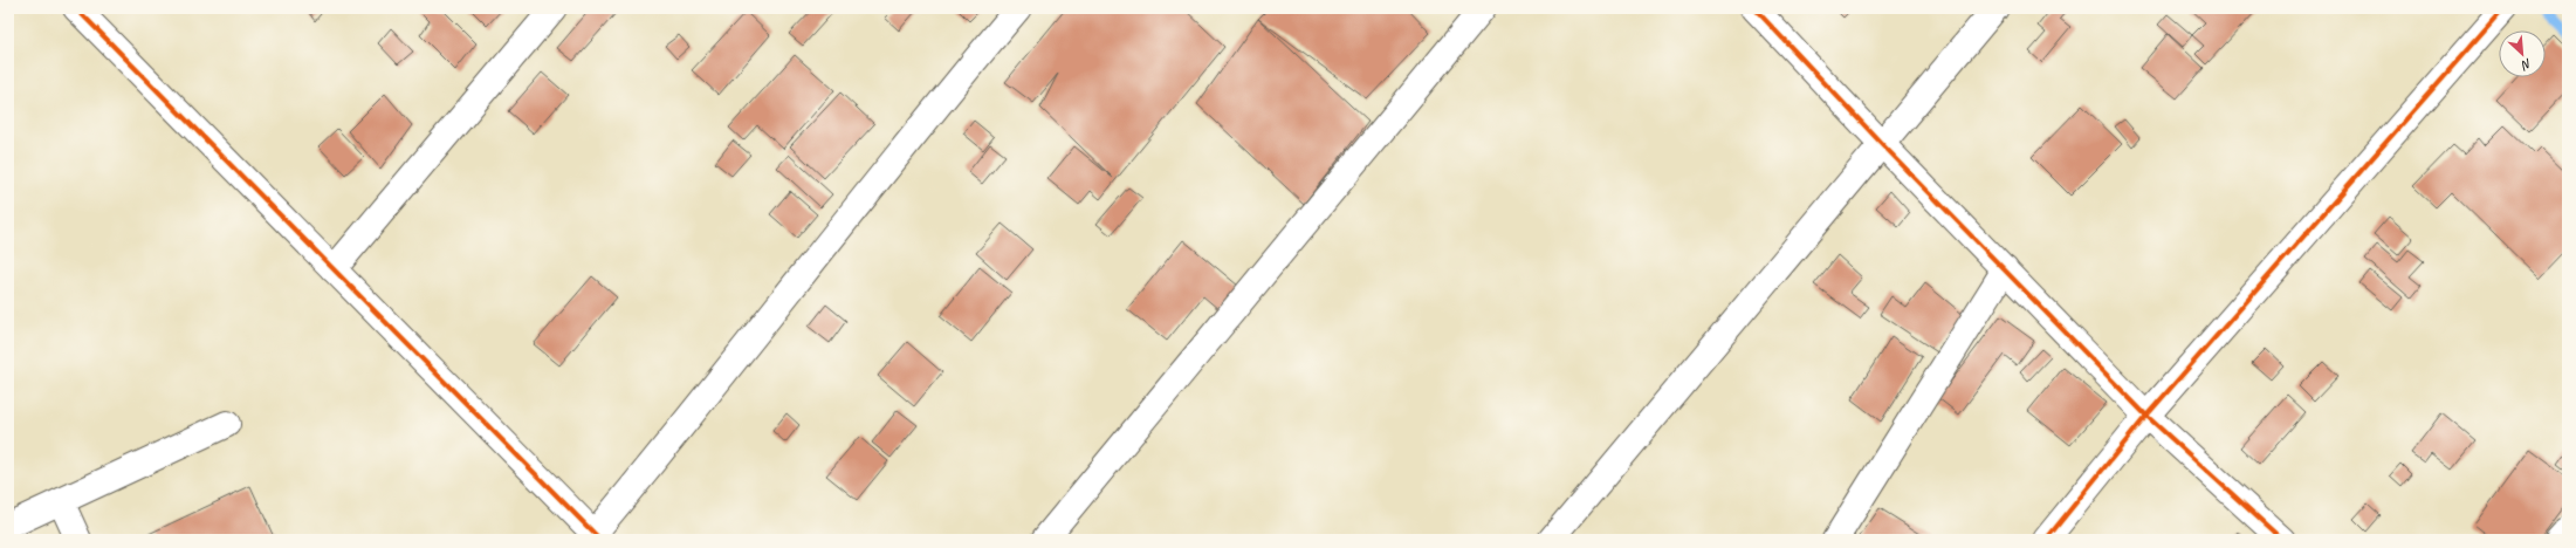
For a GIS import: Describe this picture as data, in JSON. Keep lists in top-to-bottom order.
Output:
{
  "north": "bottom right"
}
